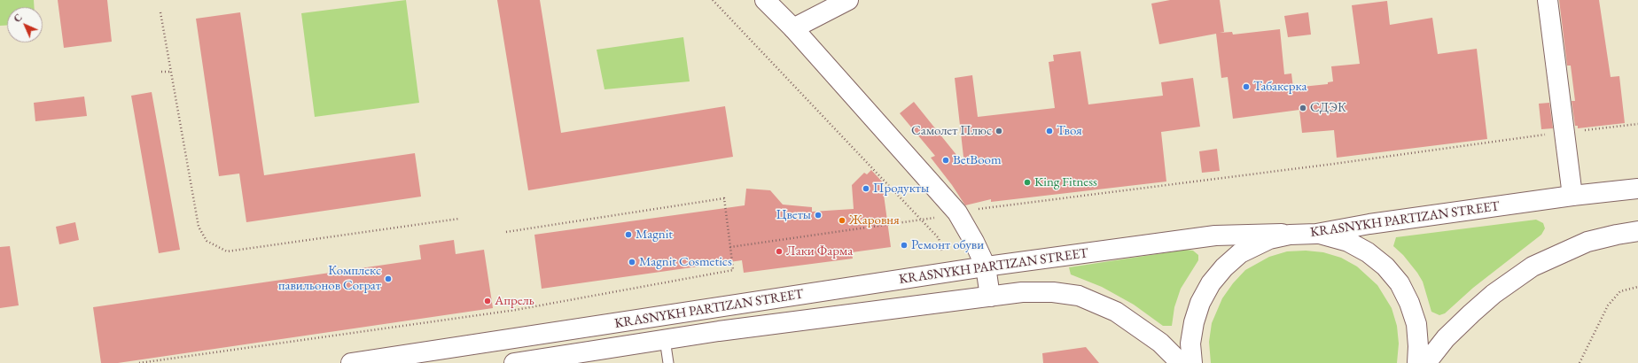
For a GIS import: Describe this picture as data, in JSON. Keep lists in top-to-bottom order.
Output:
{
  "streets": {
    "main road": ["KRASNYKH PARTIZAN STREET"]
  },
  "places": [
    "Табакерка",
    "СДЭК",
    "Самолет Плюс",
    "Твоя",
    "BetBoom",
    "King Fitness",
    "Продукты",
    "Цветы",
    "Жаровня",
    "Magnit",
    "Ремонт обуви",
    "Лаки Фарма",
    "Magnit Cosmetics",
    "Комплекс павильонов Сограт",
    "Апрель"
  ],
  "north": "top left"
}
